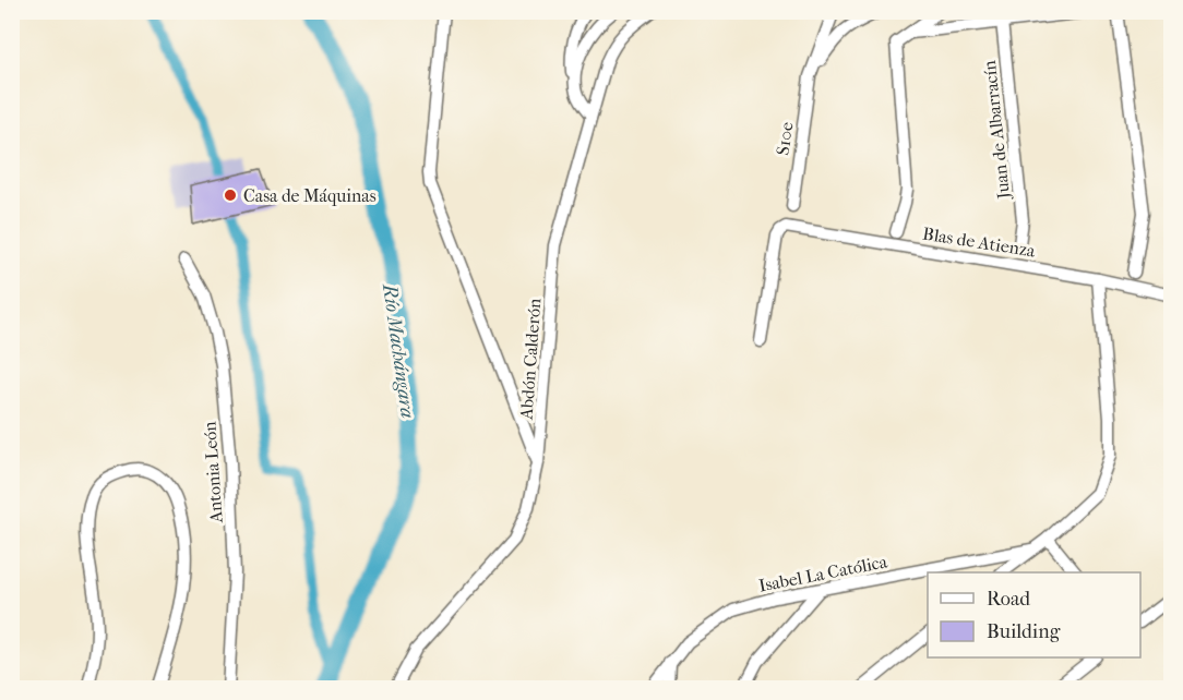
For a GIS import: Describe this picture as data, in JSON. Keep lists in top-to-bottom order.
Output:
{
  "streets": {
    "street": [
      "Juan de Albarracín",
      "S10e",
      "Blas de Atienza",
      "Abdón Calderón",
      "Antonia León",
      "Isabel La Católica"
    ]
  },
  "water": ["Río Machángara"],
  "places": ["Casa de Máquinas"],
  "legend": ["Road", "Building"]
}
